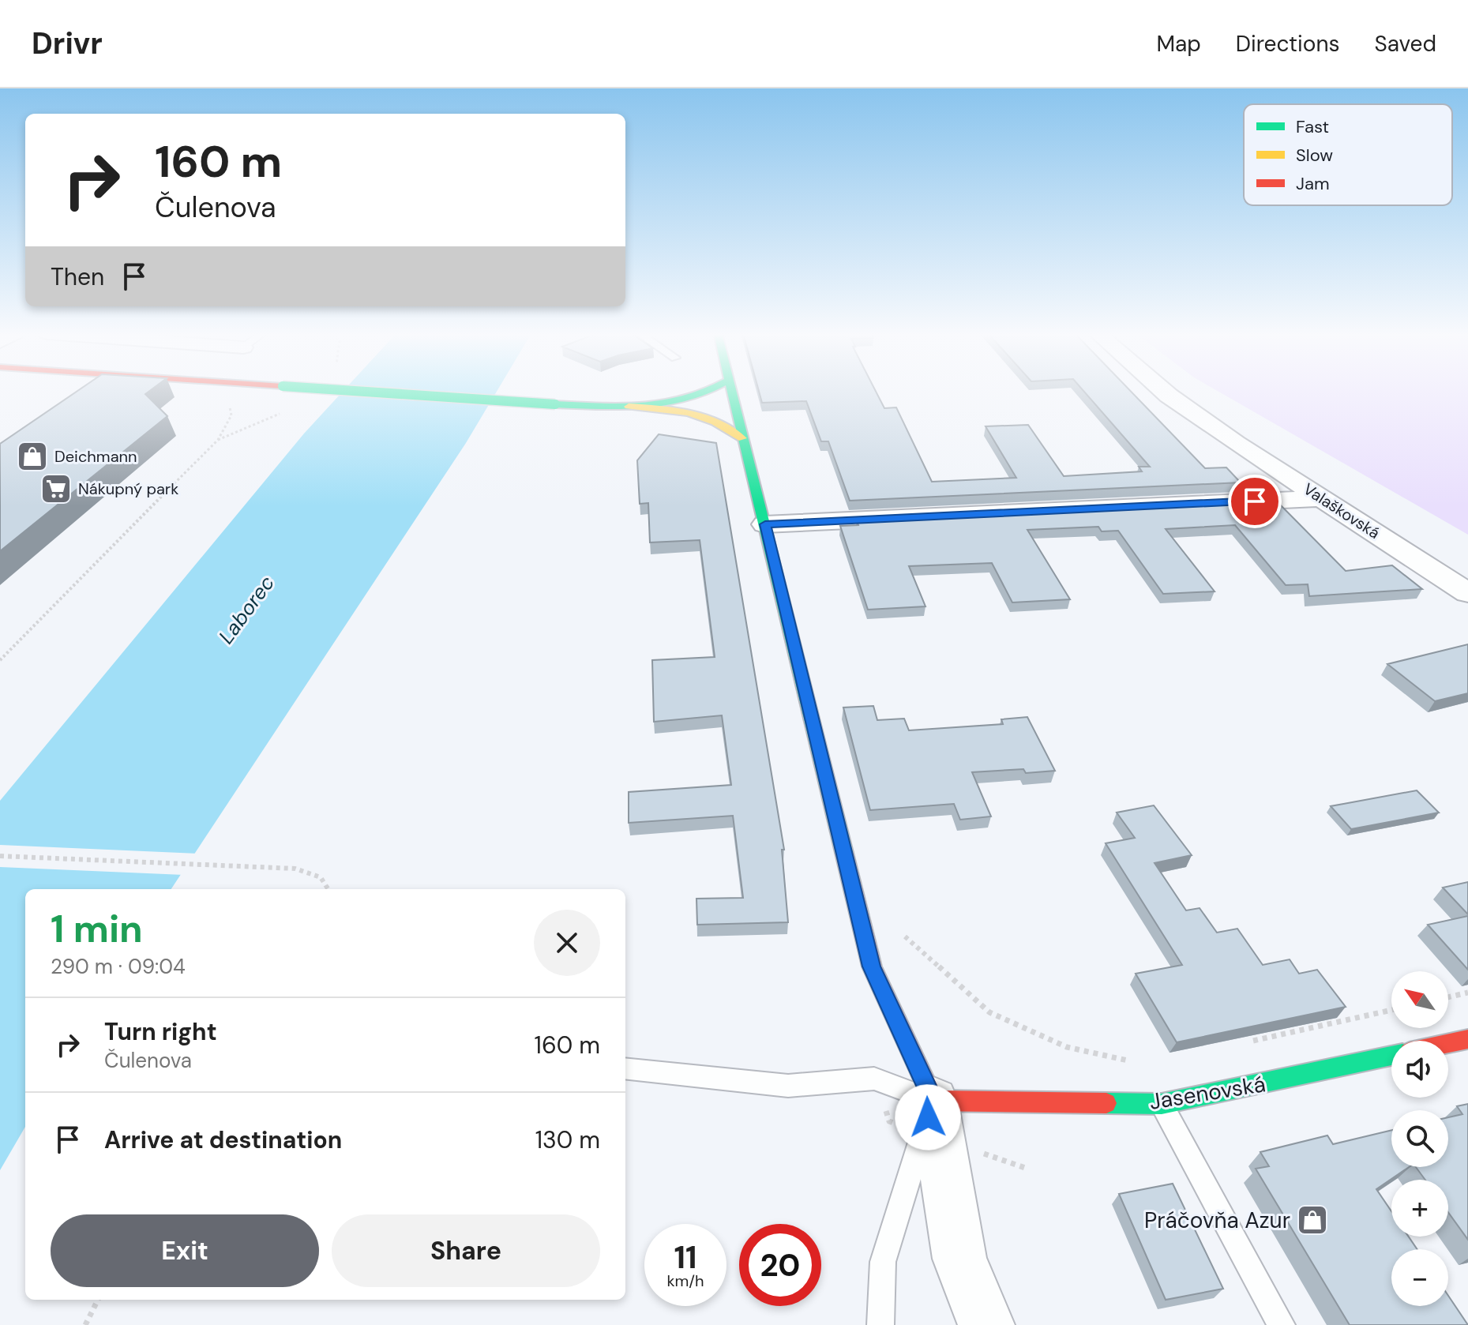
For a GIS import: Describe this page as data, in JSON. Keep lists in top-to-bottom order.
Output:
{
  "streets": {
    "street": ["Valaškovská", "Jasenovská"]
  },
  "water": ["Laborec"],
  "places": {
    "shop": ["Deichmann", "Práčovňa Azur"],
    "supermarket": ["Nákupný park"]
  },
  "legend": ["Fast", "Slow", "Jam"],
  "north": "top left",
  "page": {
    "header": "Drivr",
    "nav": ["Map", "Directions", "Saved"],
    "turn": ["160 m", "Čulenova"],
    "then": "Then",
    "heading": ["1 min", "290 m · 09:04"],
    "map_buttons": ["+", "−"],
    "list": [
      {
        "name": "Turn right",
        "note": "Čulenova",
        "value": "160 m"
      },
      {
        "name": "Arrive at destination",
        "value": "130 m"
      }
    ],
    "buttons": ["Exit", "Share"],
    "speed": "11 km/h",
    "limit": "20"
  }
}
